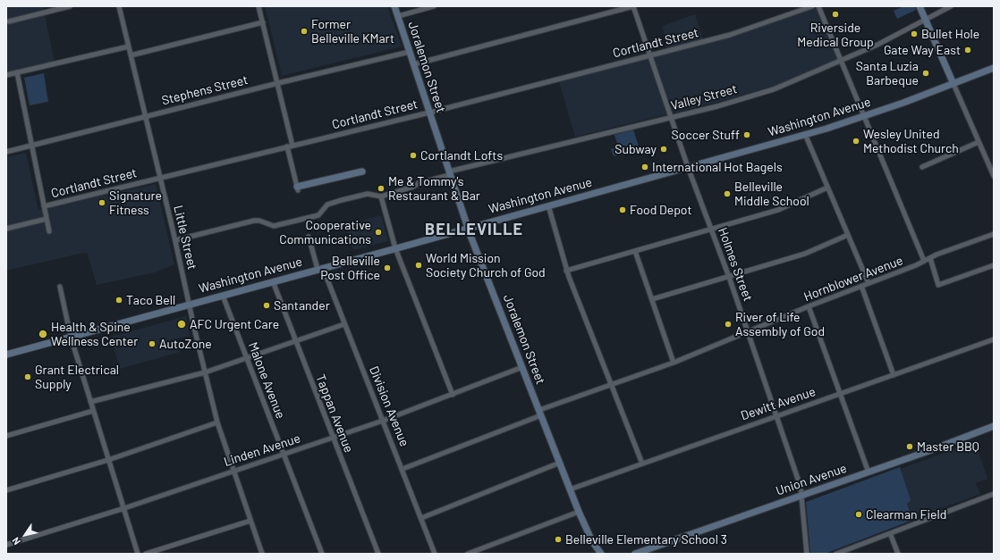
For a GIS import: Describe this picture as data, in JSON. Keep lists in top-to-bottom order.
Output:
{
  "streets": {
    "main road": ["Joralemon Street", "Washington Avenue", "Union Avenue"],
    "street": [
      "Cortlandt Street",
      "Stephens Street",
      "Valley Street",
      "Little Street",
      "Holmes Street",
      "Hornblower Avenue",
      "Malone Avenue",
      "Dewitt Avenue",
      "Division Avenue",
      "Tappan Avenue",
      "Linden Avenue"
    ]
  },
  "crossings": [
    ["Cortlandt Street", "Joralemon Street"],
    ["Cortlandt Street", "Little Street"],
    ["Cortlandt Street", "Holmes Street"],
    ["Joralemon Street", "Stephens Street"],
    ["Joralemon Street", "Valley Street"],
    ["Joralemon Street", "Washington Avenue"],
    ["Joralemon Street", "Hornblower Avenue"],
    ["Joralemon Street", "Dewitt Avenue"],
    ["Joralemon Street", "Linden Avenue"],
    ["Stephens Street", "Little Street"],
    ["Valley Street", "Holmes Street"],
    ["Washington Avenue", "Little Street"],
    ["Washington Avenue", "Holmes Street"],
    ["Washington Avenue", "Malone Avenue"],
    ["Washington Avenue", "Division Avenue"],
    ["Washington Avenue", "Tappan Avenue"],
    ["Little Street", "Linden Avenue"],
    ["Holmes Street", "Hornblower Avenue"],
    ["Holmes Street", "Dewitt Avenue"],
    ["Holmes Street", "Union Avenue"],
    ["Hornblower Avenue", "Division Avenue"],
    ["Malone Avenue", "Linden Avenue"],
    ["Division Avenue", "Linden Avenue"],
    ["Tappan Avenue", "Linden Avenue"]
  ],
  "districts": ["BELLEVILLE"],
  "places": [
    "Riverside Medical Group",
    "Former Belleville KMart",
    "Bullet Hole",
    "Gate Way East",
    "Santa Luzia Barbeque",
    "Soccer Stuff",
    "Wesley United Methodist Church",
    "Subway",
    "Cortlandt Lofts",
    "International Hot Bagels",
    "Me & Tommy's Restaurant & Bar",
    "Belleville Middle School",
    "Signature Fitness",
    "Food Depot",
    "Cooperative Communications",
    "World Mission Society Church of God",
    "Belleville Post Office",
    "Taco Bell",
    "Santander",
    "AFC Urgent Care",
    "River of Life Assembly of God",
    "Health & Spine Wellness Center",
    "AutoZone",
    "Grant Electrical Supply",
    "Master BBQ",
    "Clearman Field",
    "Belleville Elementary School 3"
  ],
  "north": "bottom left"
}
